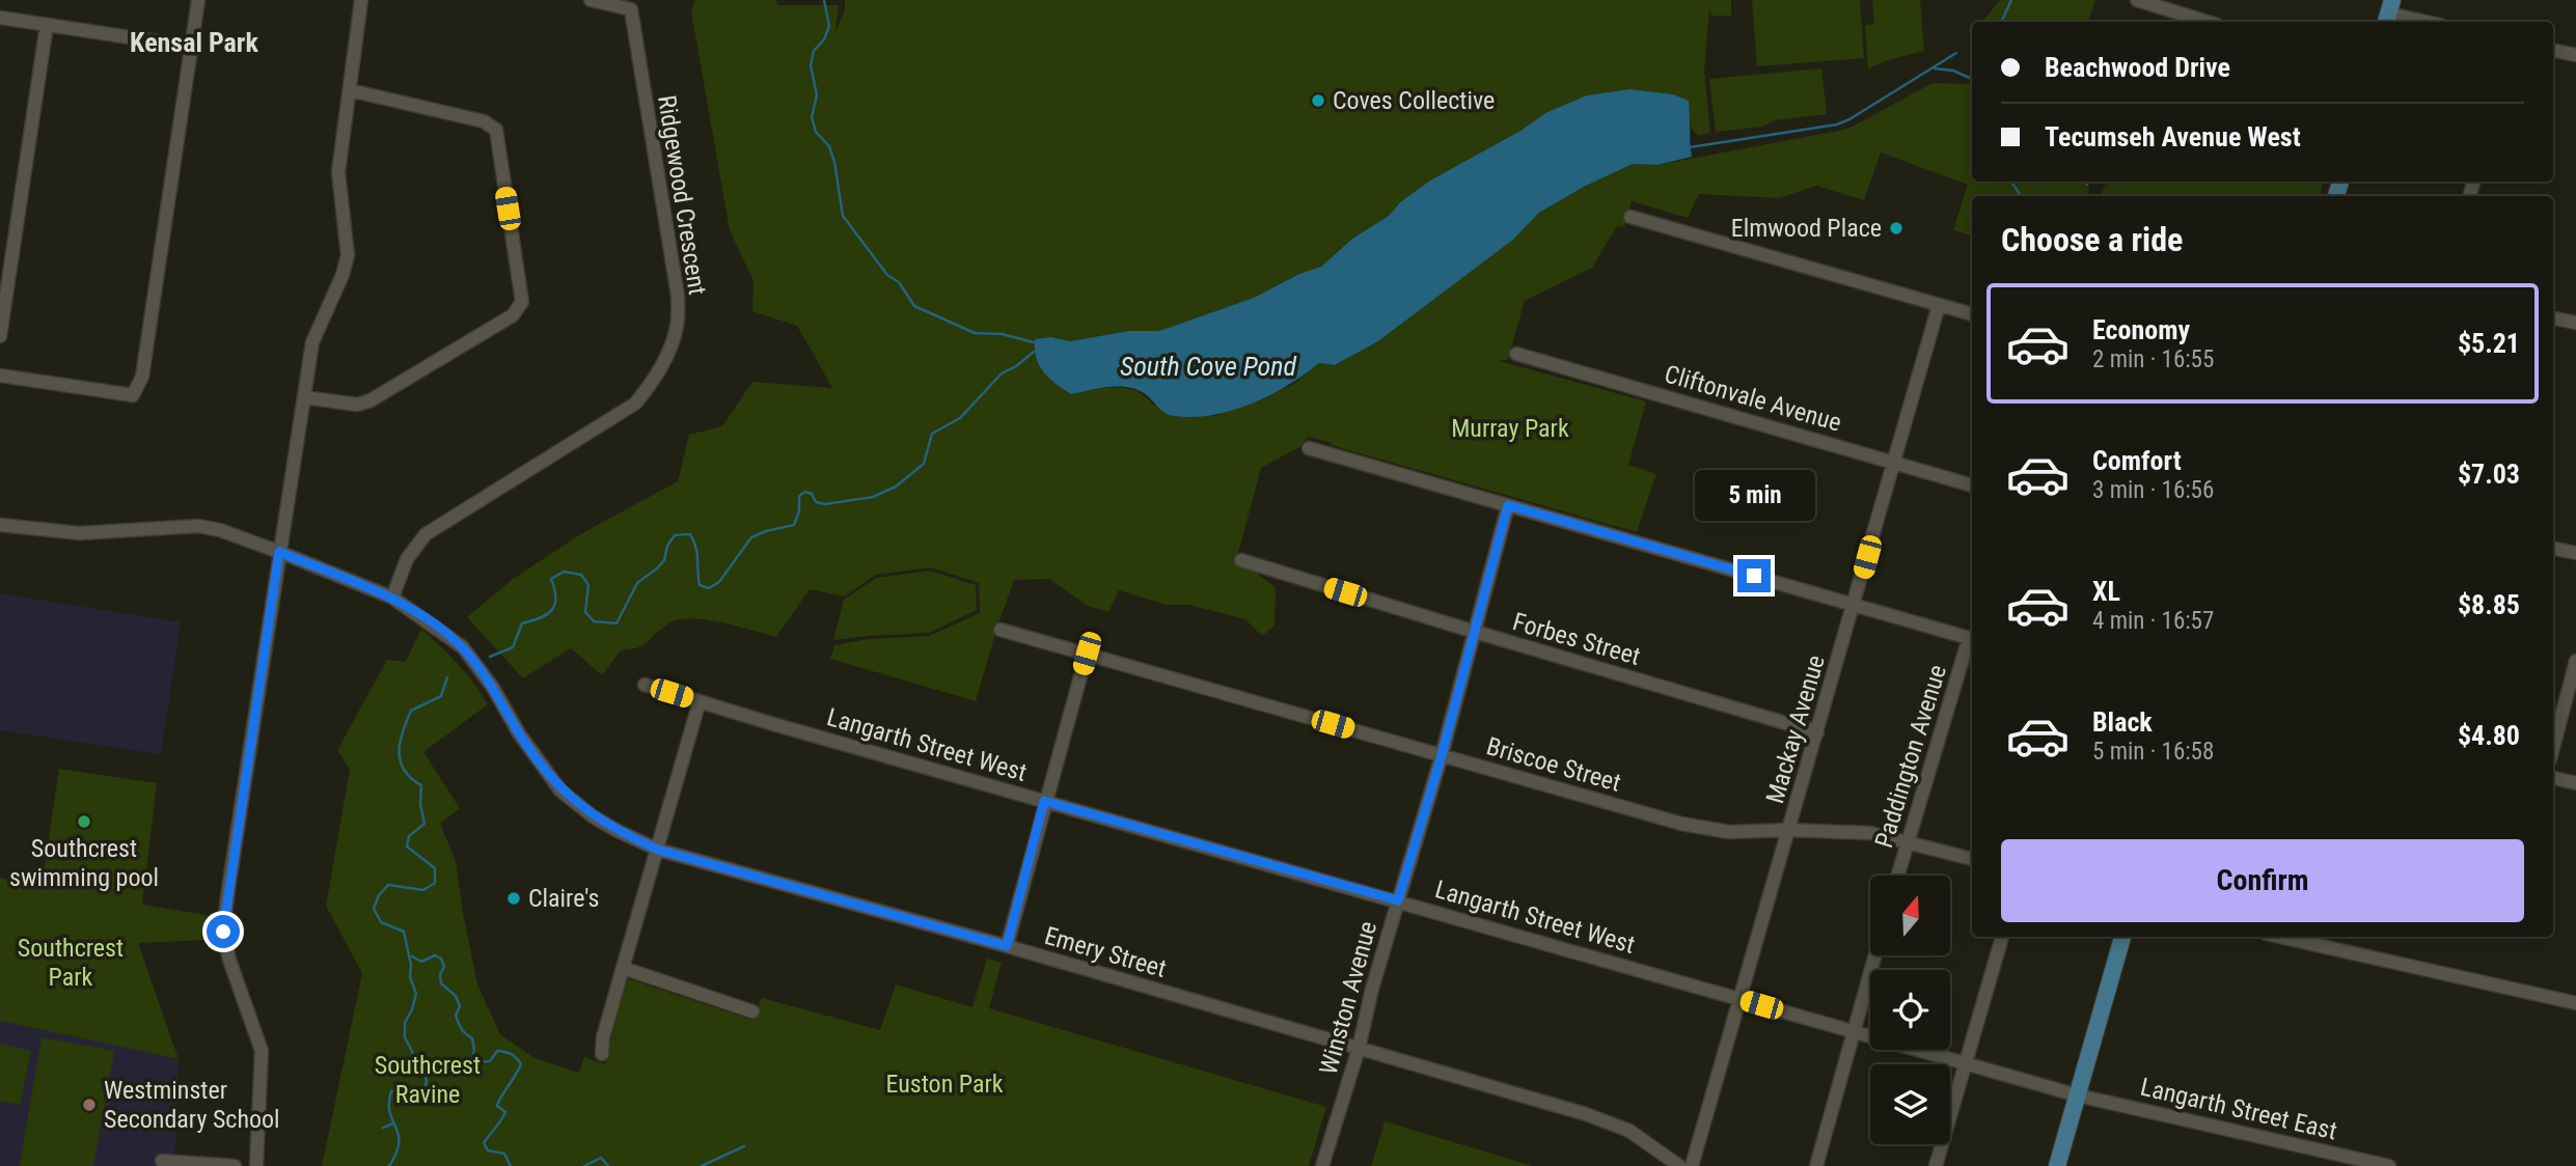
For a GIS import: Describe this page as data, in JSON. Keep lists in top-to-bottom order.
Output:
{
  "streets": {
    "street": [
      "Ridgewood Crescent",
      "Cliftonvale Avenue",
      "Forbes Street",
      "Mackay Avenue",
      "Langarth Street West",
      "Paddington Avenue",
      "Briscoe Street",
      "Emery Street",
      "Winston Avenue",
      "Langarth Street East"
    ]
  },
  "crossings": [
    ["Ridgewood Crescent", "Emery Street"],
    ["Cliftonvale Avenue", "Mackay Avenue"],
    ["Forbes Street", "Mackay Avenue"],
    ["Forbes Street", "Winston Avenue"],
    ["Mackay Avenue", "Langarth Street West"],
    ["Mackay Avenue", "Briscoe Street"],
    ["Langarth Street West", "Winston Avenue"],
    ["Langarth Street West", "Langarth Street East"],
    ["Paddington Avenue", "Briscoe Street"],
    ["Briscoe Street", "Winston Avenue"],
    ["Emery Street", "Winston Avenue"]
  ],
  "districts": ["Kensal Park"],
  "water": ["South Cove Pond"],
  "parks": [
    "Murray Park",
    "Southcrest Park",
    "Southcrest Ravine",
    "Euston Park"
  ],
  "places": [
    "Coves Collective",
    "Elmwood Place",
    "Southcrest swimming pool",
    "Claire's",
    "Westminster Secondary School"
  ],
  "north": "top",
  "page": {
    "banner": ["Beachwood Drive", "Tecumseh Avenue West"],
    "heading": "Choose a ride",
    "list": [
      {
        "name": "Economy",
        "note": "2 min · 16:55",
        "value": "$5.21"
      },
      {
        "name": "Comfort",
        "note": "3 min · 16:56",
        "value": "$7.03"
      },
      {
        "name": "XL",
        "note": "4 min · 16:57",
        "value": "$8.85"
      },
      {
        "name": "Black",
        "note": "5 min · 16:58",
        "value": "$4.80"
      }
    ],
    "bubble": "5 min",
    "buttons": "Confirm"
  }
}
